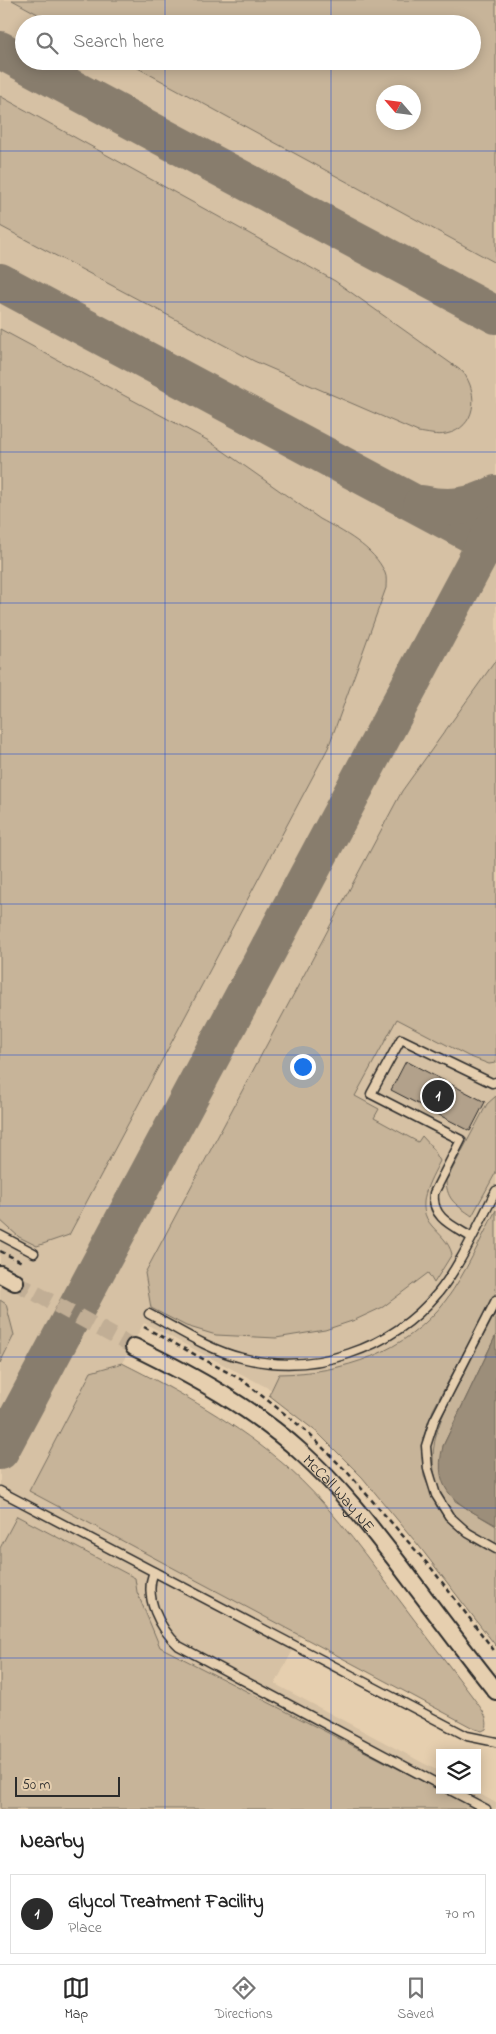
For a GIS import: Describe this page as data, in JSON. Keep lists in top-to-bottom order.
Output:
{
  "streets": {
    "street": ["McCall Way NE"]
  },
  "scale_bar": "50 m",
  "north": "top left",
  "page": {
    "search": "Search here",
    "pins": "1",
    "scale": "50 m",
    "heading": "Nearby",
    "list": [
      {
        "mark": "1",
        "name": "Glycol Treatment Facility",
        "note": "Place",
        "value": "70 m"
      }
    ],
    "nav": ["Map", "Directions", "Saved"]
  }
}
